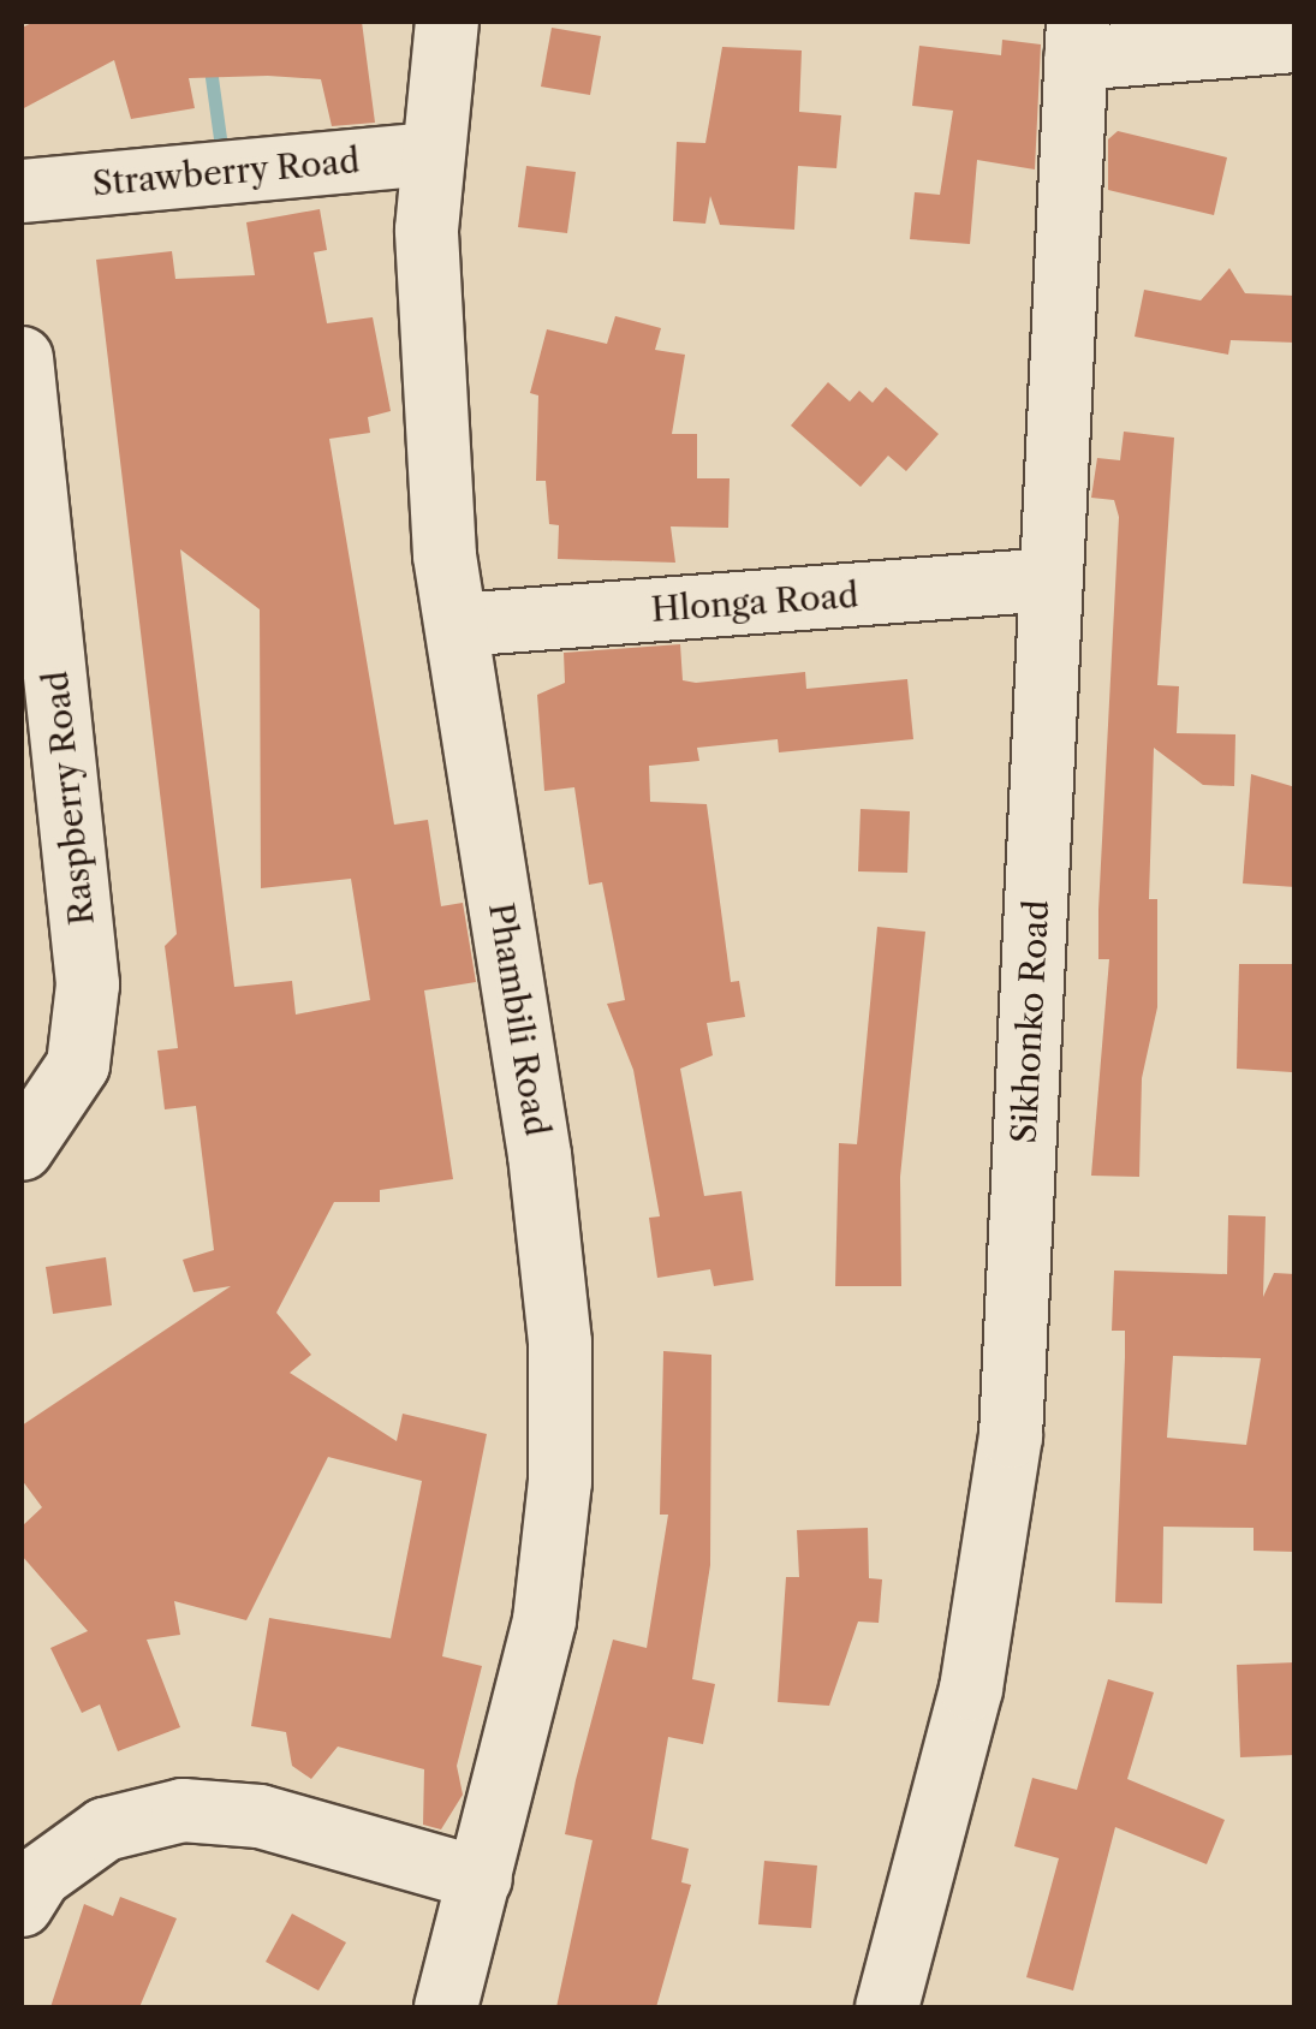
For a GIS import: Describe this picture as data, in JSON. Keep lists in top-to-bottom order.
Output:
{
  "streets": {
    "street": [
      "Strawberry Road",
      "Hlonga Road",
      "Raspberry Road",
      "Phambili Road",
      "Sikhonko Road"
    ]
  },
  "crossings": [
    ["Strawberry Road", "Phambili Road"],
    ["Hlonga Road", "Phambili Road"],
    ["Hlonga Road", "Sikhonko Road"]
  ]
}
